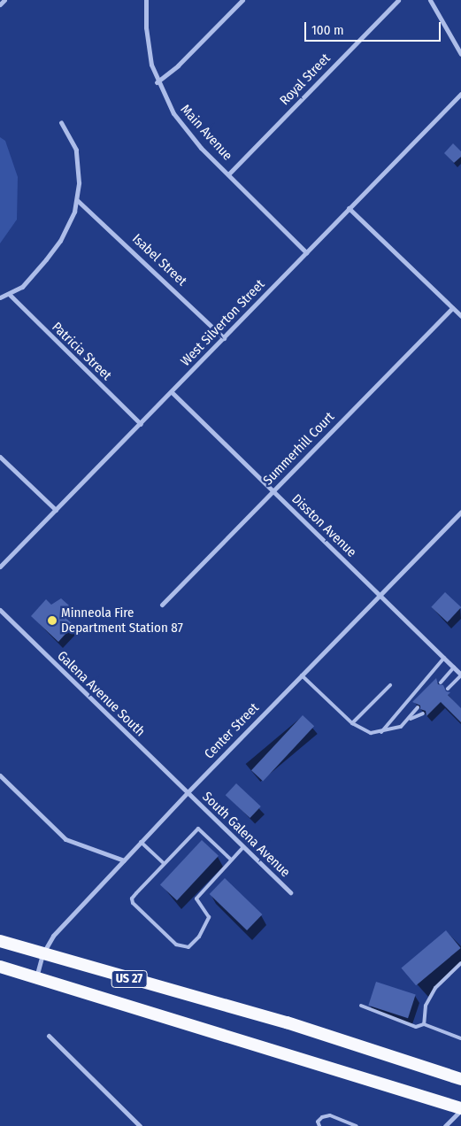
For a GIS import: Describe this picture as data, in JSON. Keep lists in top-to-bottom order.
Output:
{
  "streets": {
    "highway": ["US 27"],
    "street": [
      "Royal Street",
      "Main Avenue",
      "Isabel Street",
      "West Silverton Street",
      "Patricia Street",
      "Summerhill Court",
      "Disston Avenue",
      "Galena Avenue South",
      "Center Street",
      "South Galena Avenue"
    ]
  },
  "crossings": [
    ["Royal Street", "Main Avenue"],
    ["Main Avenue", "West Silverton Street"],
    ["Isabel Street", "West Silverton Street"],
    ["West Silverton Street", "Patricia Street"],
    ["West Silverton Street", "Disston Avenue"],
    ["Summerhill Court", "Disston Avenue"],
    ["Disston Avenue", "Center Street"],
    ["Galena Avenue South", "Center Street"],
    ["Galena Avenue South", "South Galena Avenue"],
    ["Center Street", "South Galena Avenue"],
    ["Center Street", "US 27"]
  ],
  "places": ["Minneola Fire Department Station 87"],
  "scale_bar": "100 m"
}
